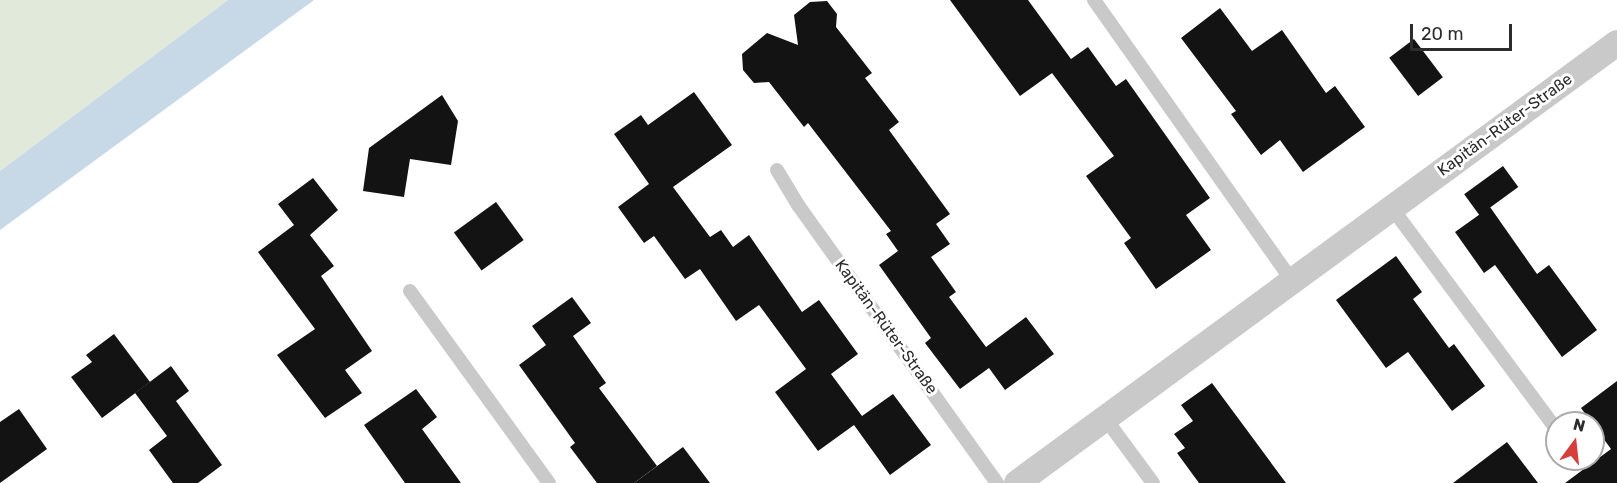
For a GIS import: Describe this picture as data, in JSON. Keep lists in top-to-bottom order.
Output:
{
  "streets": {
    "street": ["Kapitän-Rüter-Straße"]
  },
  "scale_bar": "20 m",
  "north": "top"
}
